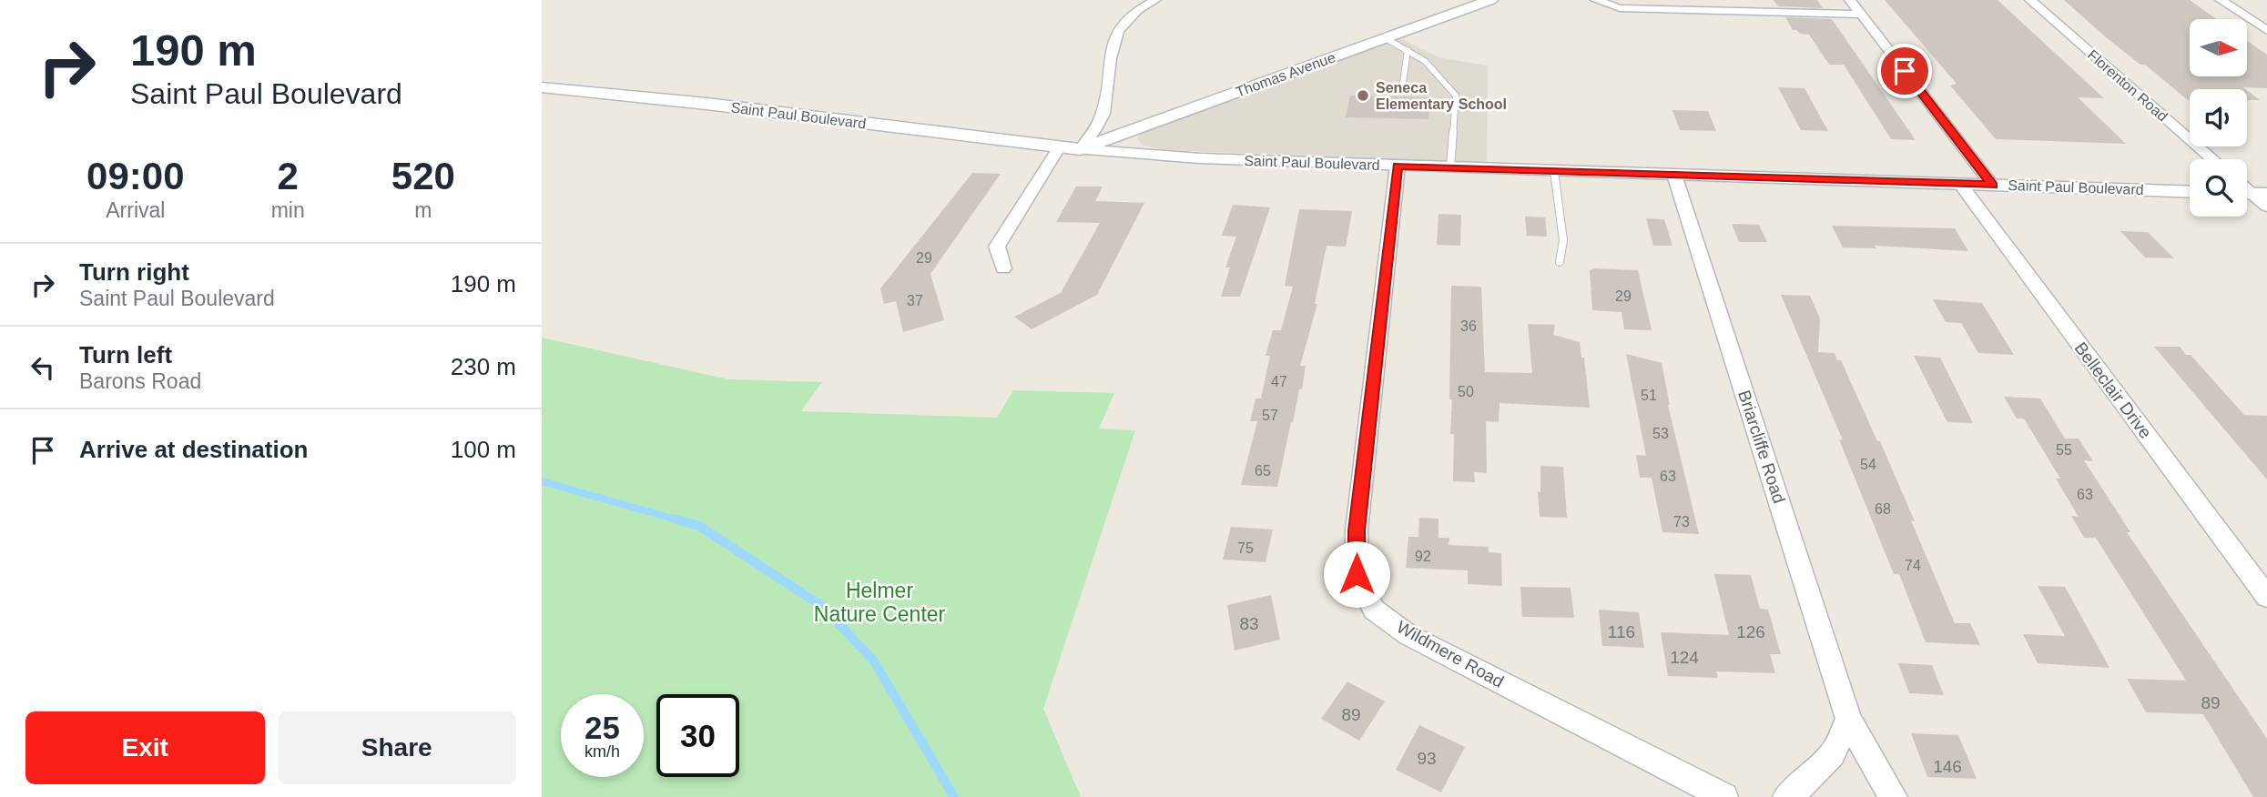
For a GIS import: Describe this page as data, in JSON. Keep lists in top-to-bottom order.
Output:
{
  "streets": {
    "main road": ["Thomas Avenue", "Saint Paul Boulevard"],
    "street": [
      "Florenton Road",
      "Belleclair Drive",
      "Briarcliffe Road",
      "Wildmere Road"
    ]
  },
  "crossings": [
    ["Thomas Avenue", "Saint Paul Boulevard"],
    ["Saint Paul Boulevard", "Belleclair Drive"],
    ["Saint Paul Boulevard", "Briarcliffe Road"],
    ["Saint Paul Boulevard", "Wildmere Road"]
  ],
  "parks": ["Helmer Nature Center"],
  "places": ["Seneca Elementary School"],
  "house_numbers": [
    "29",
    "29",
    "37",
    "36",
    "47",
    "50",
    "51",
    "57",
    "53",
    "55",
    "54",
    "65",
    "63",
    "63",
    "68",
    "73",
    "75",
    "92",
    "74",
    "83",
    "116",
    "126",
    "124",
    "89",
    "89",
    "93",
    "146"
  ],
  "north": "right",
  "page": {
    "turn": ["190 m", "Saint Paul Boulevard"],
    "eta": [
      "09:00",
      "Arrival",
      "2",
      "min",
      "520",
      "m"
    ],
    "list": [
      {
        "name": "Turn right",
        "note": "Saint Paul Boulevard",
        "value": "190 m"
      },
      {
        "name": "Turn left",
        "note": "Barons Road",
        "value": "230 m"
      },
      {
        "name": "Arrive at destination",
        "value": "100 m"
      }
    ],
    "speed": "25 km/h",
    "limit": "30",
    "buttons": ["Exit", "Share"]
  }
}
